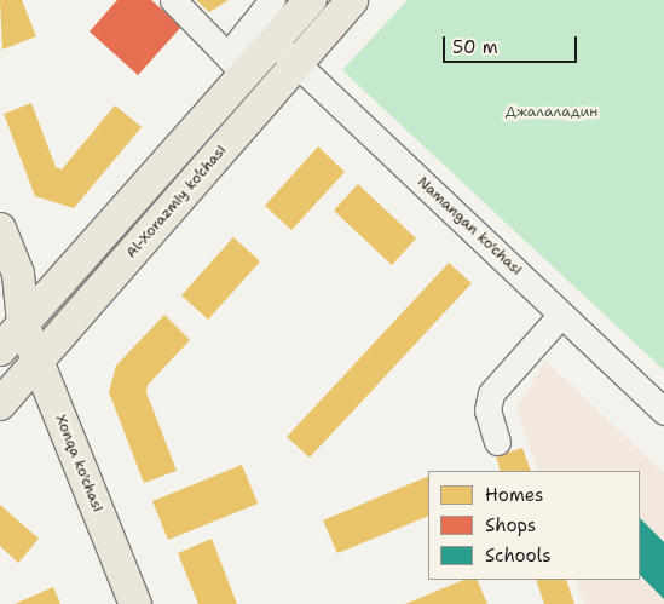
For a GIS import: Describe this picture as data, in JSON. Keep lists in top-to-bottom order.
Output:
{
  "streets": {
    "main road": ["Al-Xorazmiy ko’chasi", "Xonqa ko'chasi"],
    "street": ["Namangan ko'chasi"]
  },
  "crossings": [
    ["Al-Xorazmiy ko’chasi", "Namangan ko'chasi"],
    ["Al-Xorazmiy ko’chasi", "Xonqa ko'chasi"]
  ],
  "parks": ["Джалаладин"],
  "legend": ["Homes", "Shops", "Schools"],
  "scale_bar": "50 m"
}
